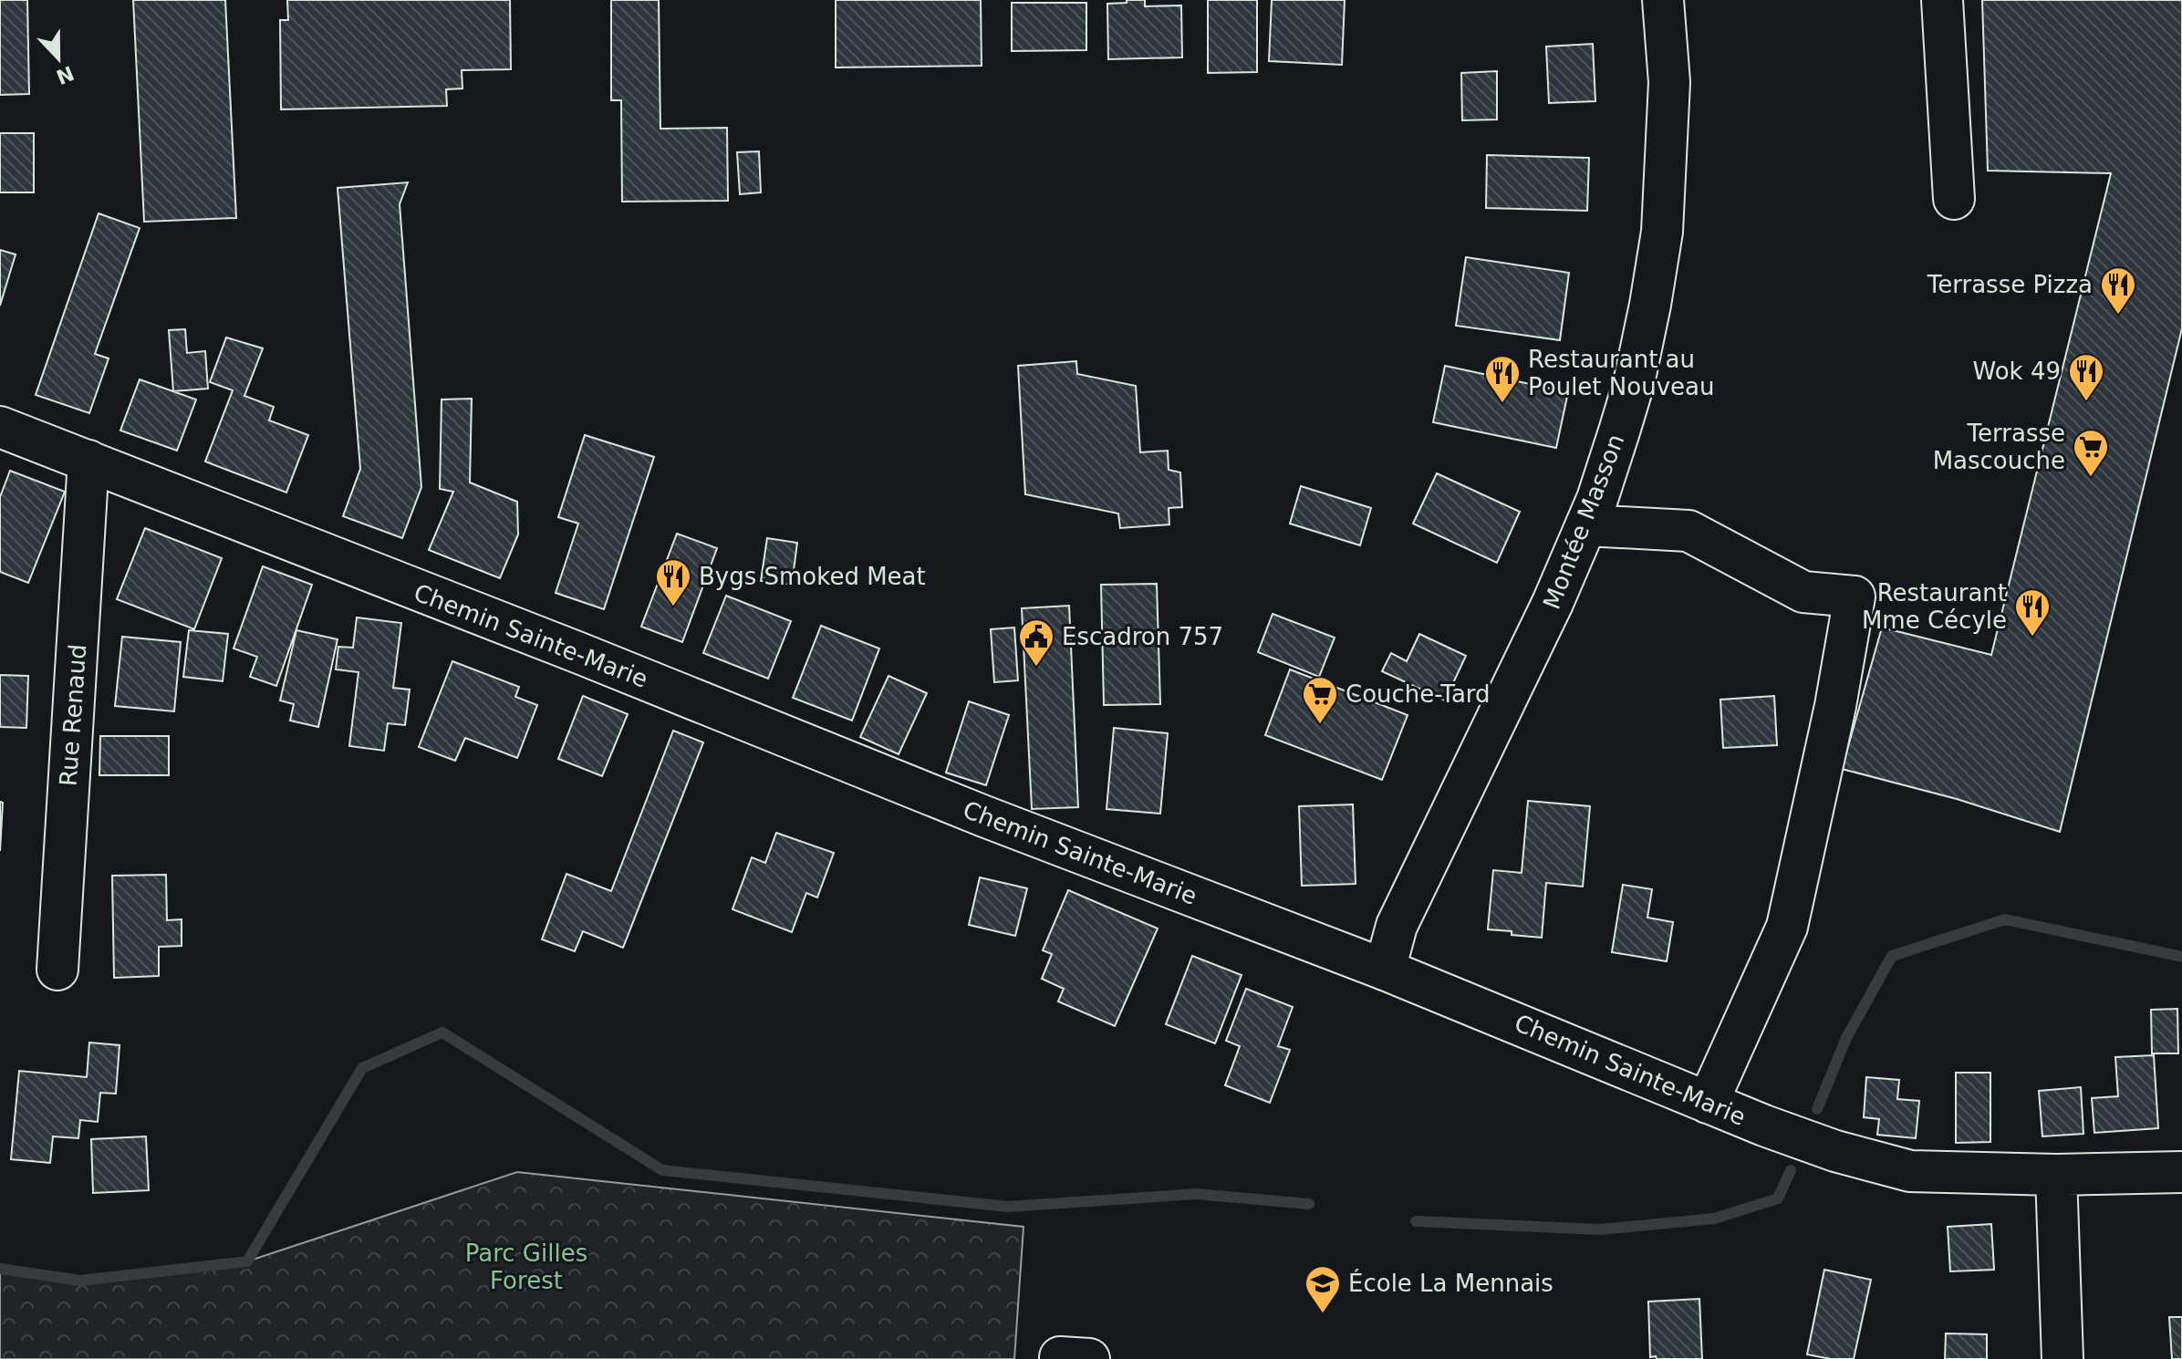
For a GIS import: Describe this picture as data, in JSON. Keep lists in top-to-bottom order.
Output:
{
  "streets": {
    "main road": ["Montée Masson", "Chemin Sainte-Marie", "Rue Renaud"]
  },
  "crossings": [
    ["Montée Masson", "Chemin Sainte-Marie"],
    ["Chemin Sainte-Marie", "Rue Renaud"]
  ],
  "parks": ["Parc Gilles Forest"],
  "places": {
    "restaurant": [
      "Terrasse Pizza",
      "Wok 49",
      "Restaurant au Poulet Nouveau",
      "Bygs Smoked Meat",
      "Restaurant Mme Cécyle"
    ],
    "supermarket": ["Terrasse Mascouche", "Couche-Tard"],
    "public building": ["Escadron 757"],
    "school or university": ["École La Mennais"]
  },
  "north": "bottom"
}
